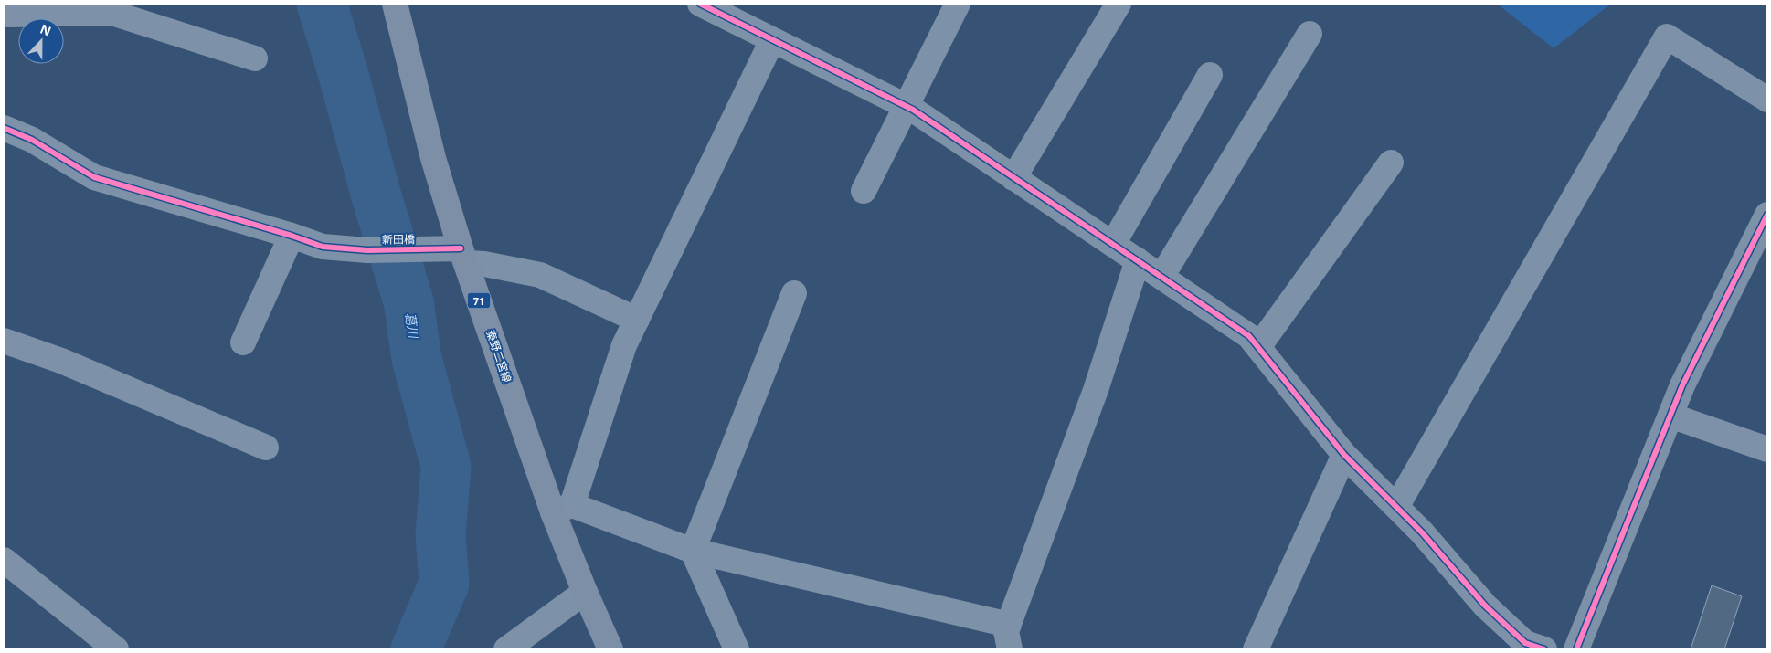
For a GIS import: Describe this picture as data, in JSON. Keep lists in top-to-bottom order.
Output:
{
  "streets": {
    "main road": ["71", "秦野二宮線"],
    "street": ["新田橋"]
  },
  "crossings": [
    ["新田橋", "秦野二宮線"]
  ],
  "water": ["葛川"],
  "north": "top"
}
